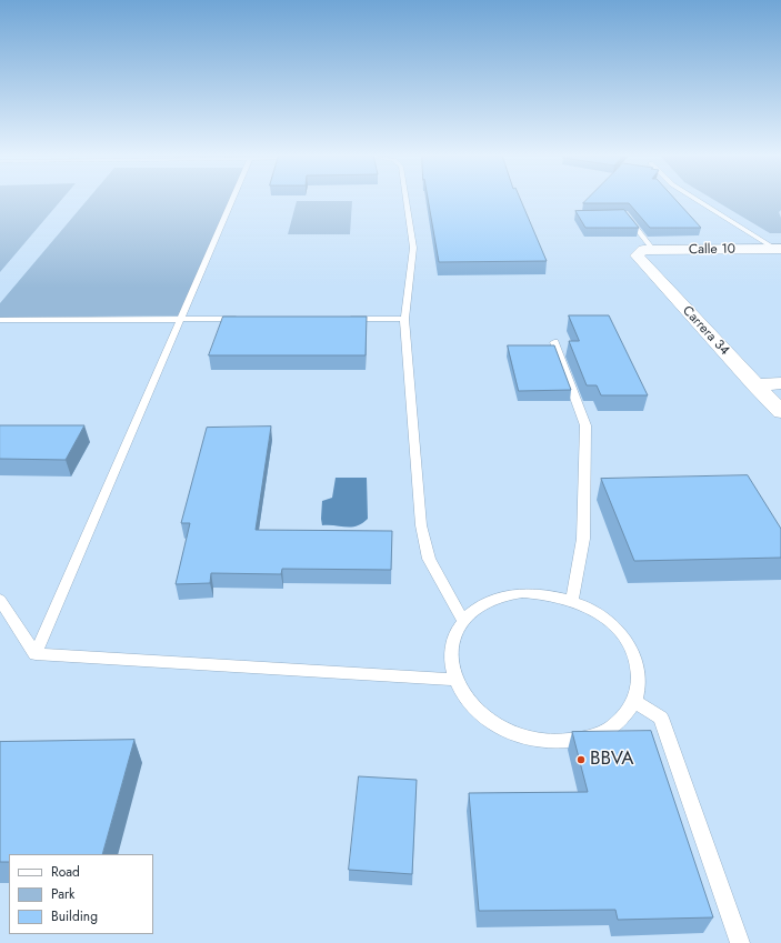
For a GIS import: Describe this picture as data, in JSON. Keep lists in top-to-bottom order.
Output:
{
  "streets": {
    "street": ["Calle 10", "Carrera 34"]
  },
  "crossings": [
    ["Calle 10", "Carrera 34"]
  ],
  "places": ["BBVA"],
  "legend": ["Road", "Park", "Building"]
}
